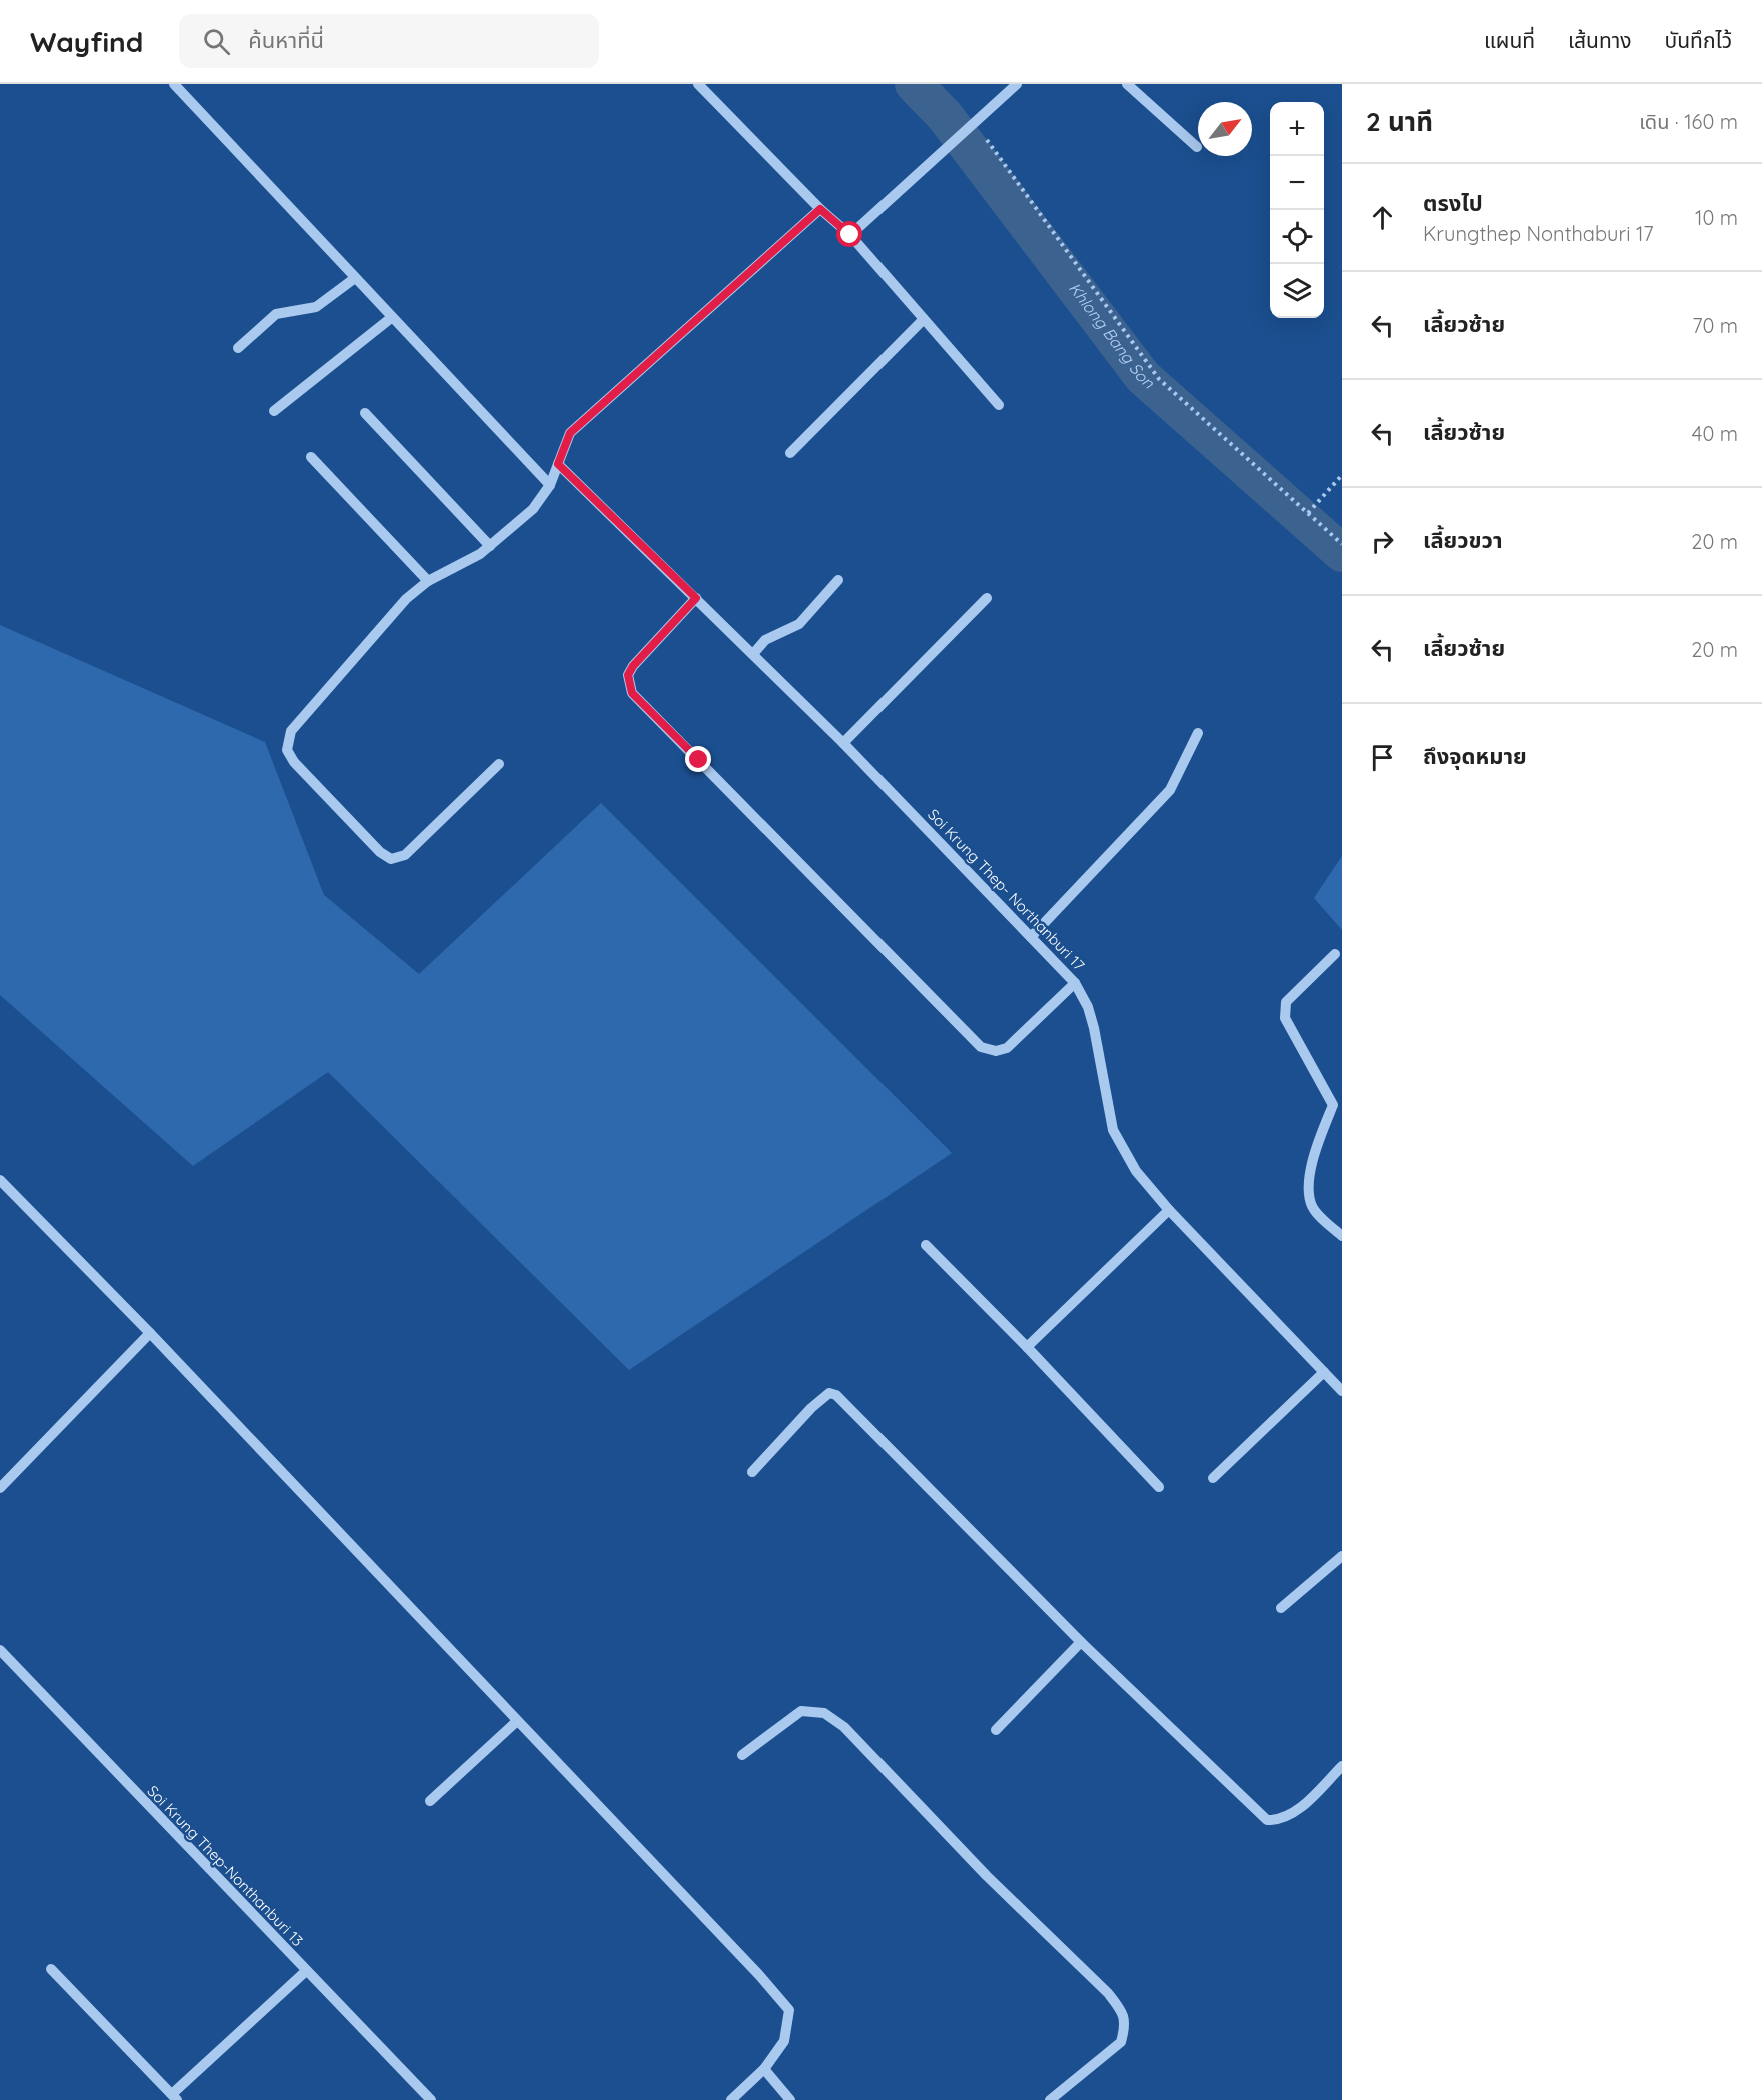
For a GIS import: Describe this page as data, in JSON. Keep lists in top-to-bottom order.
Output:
{
  "streets": {
    "street": ["Soi Krung Thep- Northanburi 17", "Soi Krung Thep-Nonthanburi 13"]
  },
  "water": ["Khlong Bang Son"],
  "north": "top right",
  "page": {
    "header": "Wayfind",
    "search": "ค้นหาที่นี่",
    "nav": ["แผนที่", "เส้นทาง", "บันทึกไว้"],
    "heading": ["2 นาที", "เดิน · 160 m"],
    "map_buttons": ["+", "−"],
    "list": [
      ["ตรงไป", "Krungthep Nonthaburi 17", "10 m"],
      ["เลี้ยวซ้าย", "70 m"],
      ["เลี้ยวซ้าย", "40 m"],
      ["เลี้ยวขวา", "20 m"],
      ["เลี้ยวซ้าย", "20 m"],
      "ถึงจุดหมาย"
    ]
  }
}
